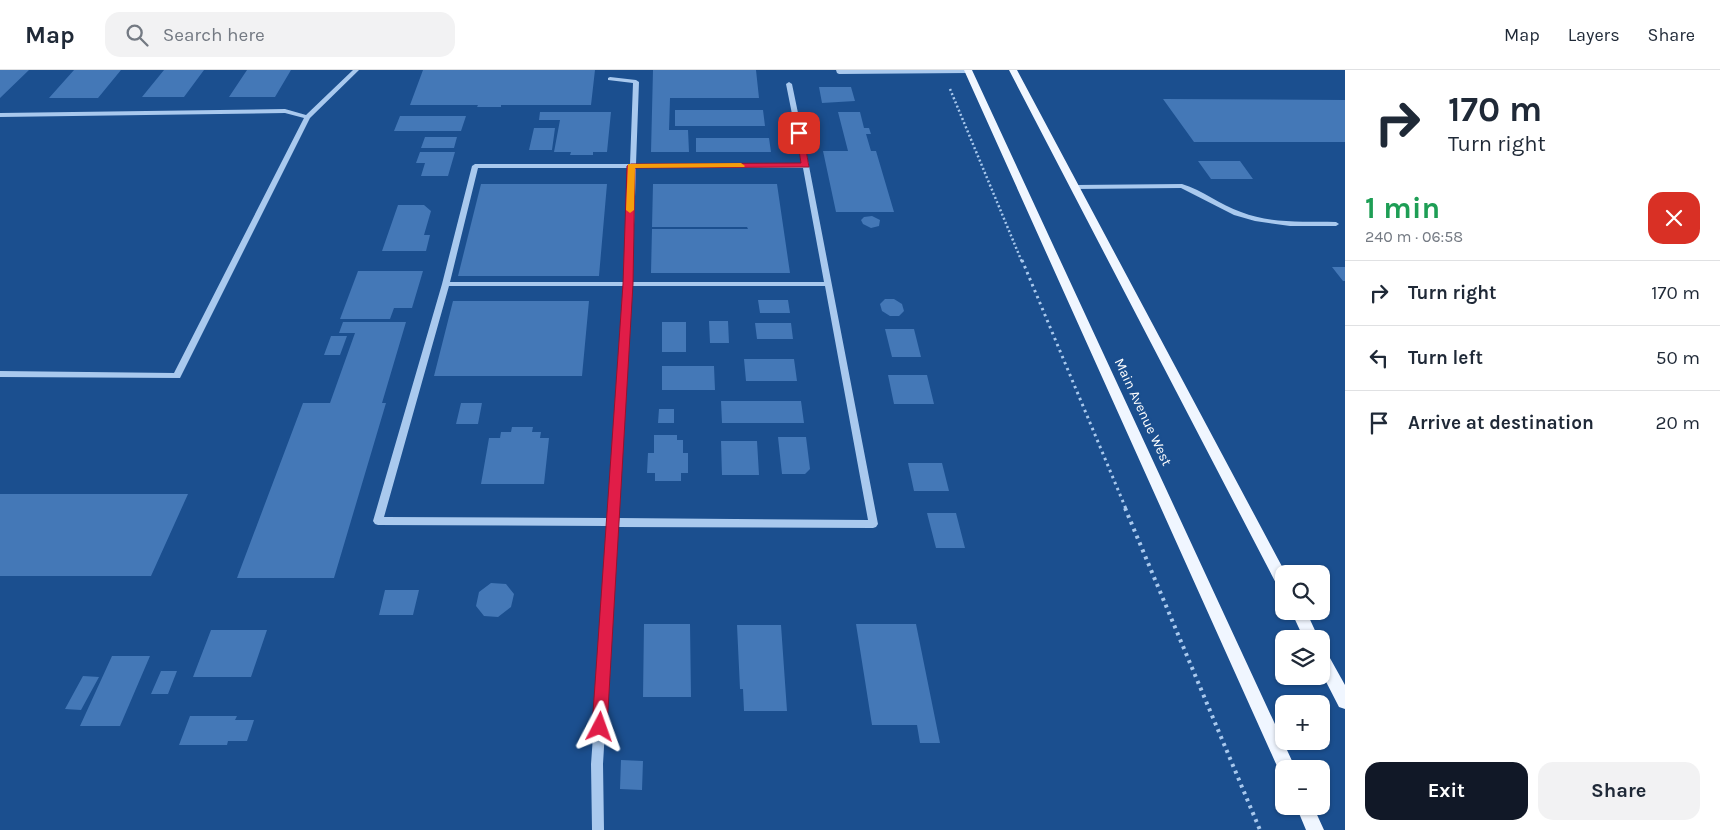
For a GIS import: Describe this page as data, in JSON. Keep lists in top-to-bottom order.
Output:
{
  "streets": {
    "main road": ["Main Avenue West"]
  },
  "page": {
    "header": "Map",
    "search": "Search here",
    "nav": ["Map", "Layers", "Share"],
    "turn": ["170 m", "Turn right"],
    "heading": ["1 min", "240 m · 06:58"],
    "list": [
      {
        "name": "Turn right",
        "value": "170 m"
      },
      {
        "name": "Turn left",
        "value": "50 m"
      },
      {
        "name": "Arrive at destination",
        "value": "20 m"
      }
    ],
    "map_buttons": ["+", "−"],
    "buttons": ["Exit", "Share"]
  }
}
